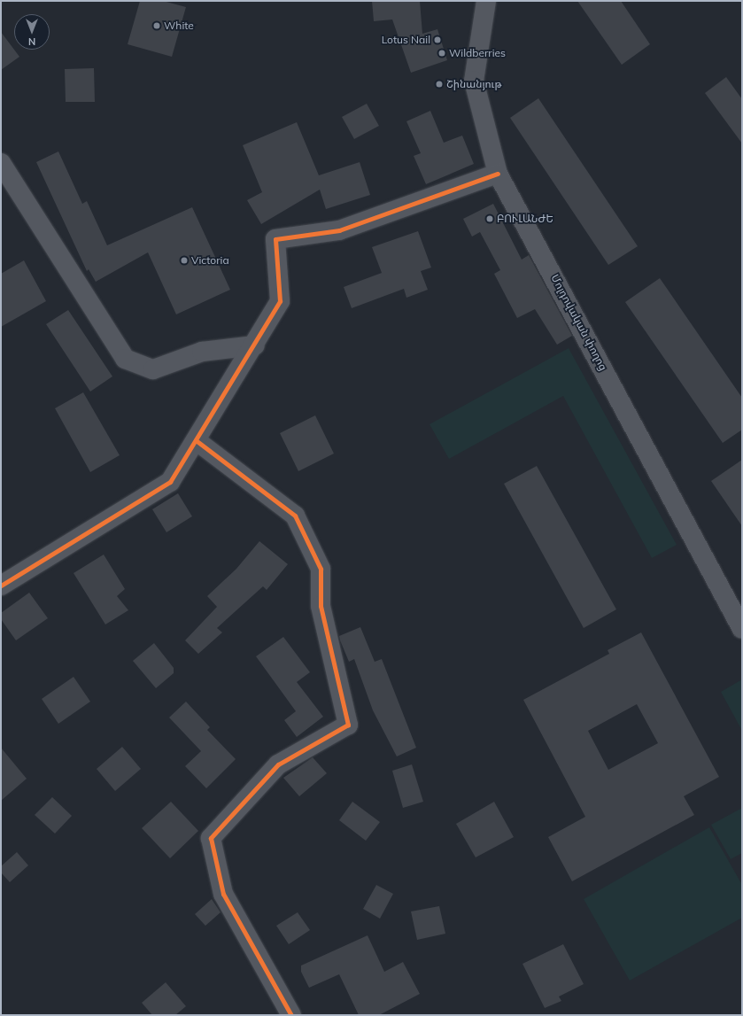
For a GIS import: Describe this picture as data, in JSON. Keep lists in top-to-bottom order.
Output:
{
  "streets": {
    "street": ["Մոլդովական փողոց"]
  },
  "places": [
    "White",
    "Lotus Nail",
    "Wildberries",
    "Շինանյութ",
    "ԲՈՒԼԱՆԺԵ",
    "Victoria"
  ],
  "north": "bottom"
}
